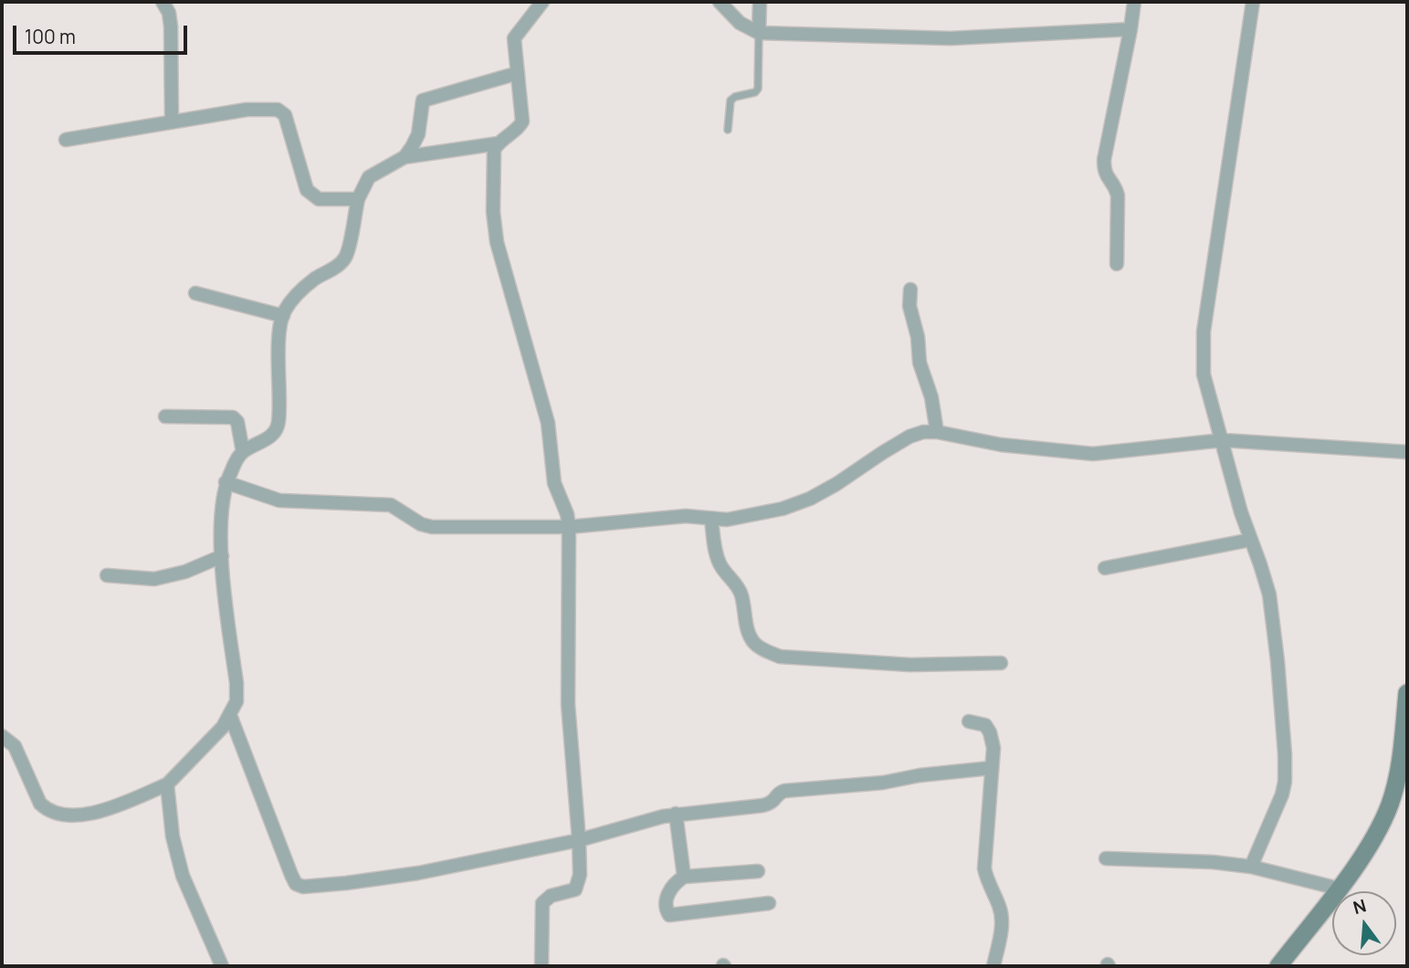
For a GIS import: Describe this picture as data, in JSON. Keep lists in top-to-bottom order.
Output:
{
  "scale_bar": "100 m",
  "north": "top"
}
